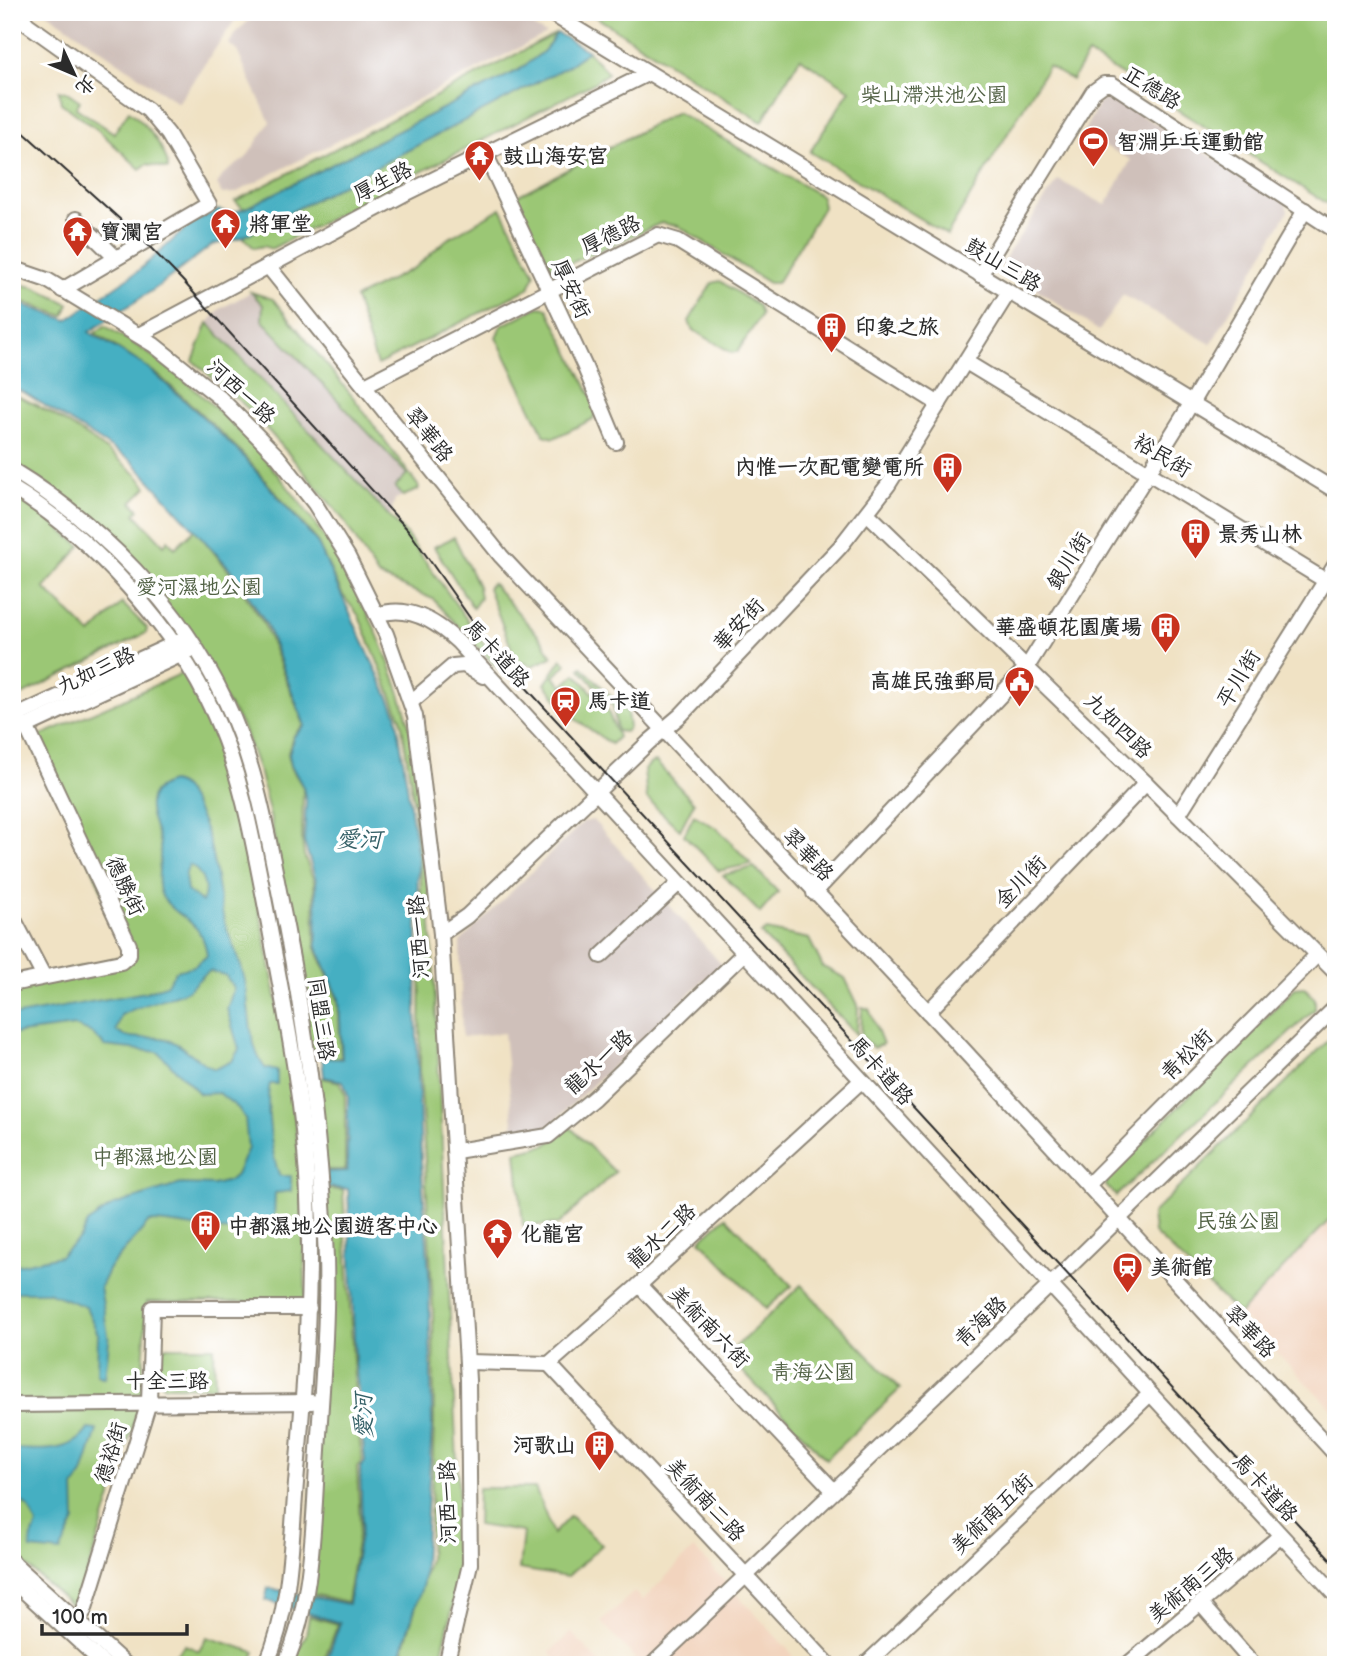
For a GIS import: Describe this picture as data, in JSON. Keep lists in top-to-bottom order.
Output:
{
  "streets": {
    "street": [
      "正德路",
      "厚生路",
      "厚德路",
      "鼓山三路",
      "厚安街",
      "河西一路",
      "翠華路",
      "裕民街",
      "銀川街",
      "華安街",
      "馬卡道路",
      "九如三路",
      "平川街",
      "九如四路",
      "金川街",
      "德勝街",
      "同盟三路",
      "青松街",
      "龍水一路",
      "龍水二路",
      "青海路",
      "美術南六街",
      "十全三路",
      "德裕街",
      "美術南二路",
      "美術南五街",
      "美術南三路"
    ]
  },
  "crossings": [
    ["正德路", "鼓山三路"],
    ["正德路", "銀川街"],
    ["厚生路", "鼓山三路"],
    ["厚生路", "厚安街"],
    ["厚生路", "河西一路"],
    ["厚生路", "翠華路"],
    ["厚德路", "厚安街"],
    ["厚德路", "翠華路"],
    ["厚德路", "華安街"],
    ["鼓山三路", "銀川街"],
    ["鼓山三路", "華安街"],
    ["河西一路", "華安街"],
    ["河西一路", "馬卡道路"],
    ["河西一路", "龍水一路"],
    ["翠華路", "銀川街"],
    ["翠華路", "華安街"],
    ["翠華路", "金川街"],
    ["翠華路", "青松街"],
    ["翠華路", "青海路"],
    ["裕民街", "銀川街"],
    ["裕民街", "華安街"],
    ["裕民街", "平川街"],
    ["銀川街", "九如四路"],
    ["華安街", "馬卡道路"],
    ["華安街", "九如四路"],
    ["馬卡道路", "龍水一路"],
    ["馬卡道路", "龍水二路"],
    ["馬卡道路", "青海路"],
    ["馬卡道路", "美術南五街"],
    ["馬卡道路", "美術南三路"],
    ["九如三路", "德勝街"],
    ["九如三路", "同盟三路"],
    ["平川街", "九如四路"],
    ["九如四路", "金川街"],
    ["九如四路", "青松街"],
    ["同盟三路", "十全三路"],
    ["同盟三路", "德裕街"],
    ["龍水二路", "美術南六街"],
    ["龍水二路", "美術南二路"],
    ["青海路", "美術南六街"],
    ["青海路", "美術南二路"],
    ["十全三路", "德裕街"]
  ],
  "water": ["愛河"],
  "parks": [
    "柴山滯洪池公園",
    "愛河濕地公園",
    "中都濕地公園",
    "民強公園",
    "青海公園"
  ],
  "places": {
    "sports": ["智淵乒乓運動館"],
    "temple": [
      "鼓山海安宮",
      "將軍堂",
      "寶瀾宮",
      "化龍宮"
    ],
    "building": [
      "印象之旅",
      "內惟一次配電變電所",
      "景秀山林",
      "華盛頓花園廣場",
      "中都濕地公園遊客中心",
      "河歌山"
    ],
    "public building": ["高雄民強郵局"],
    "station": ["馬卡道", "美術館"]
  },
  "scale_bar": "100 m",
  "north": "bottom right"
}
